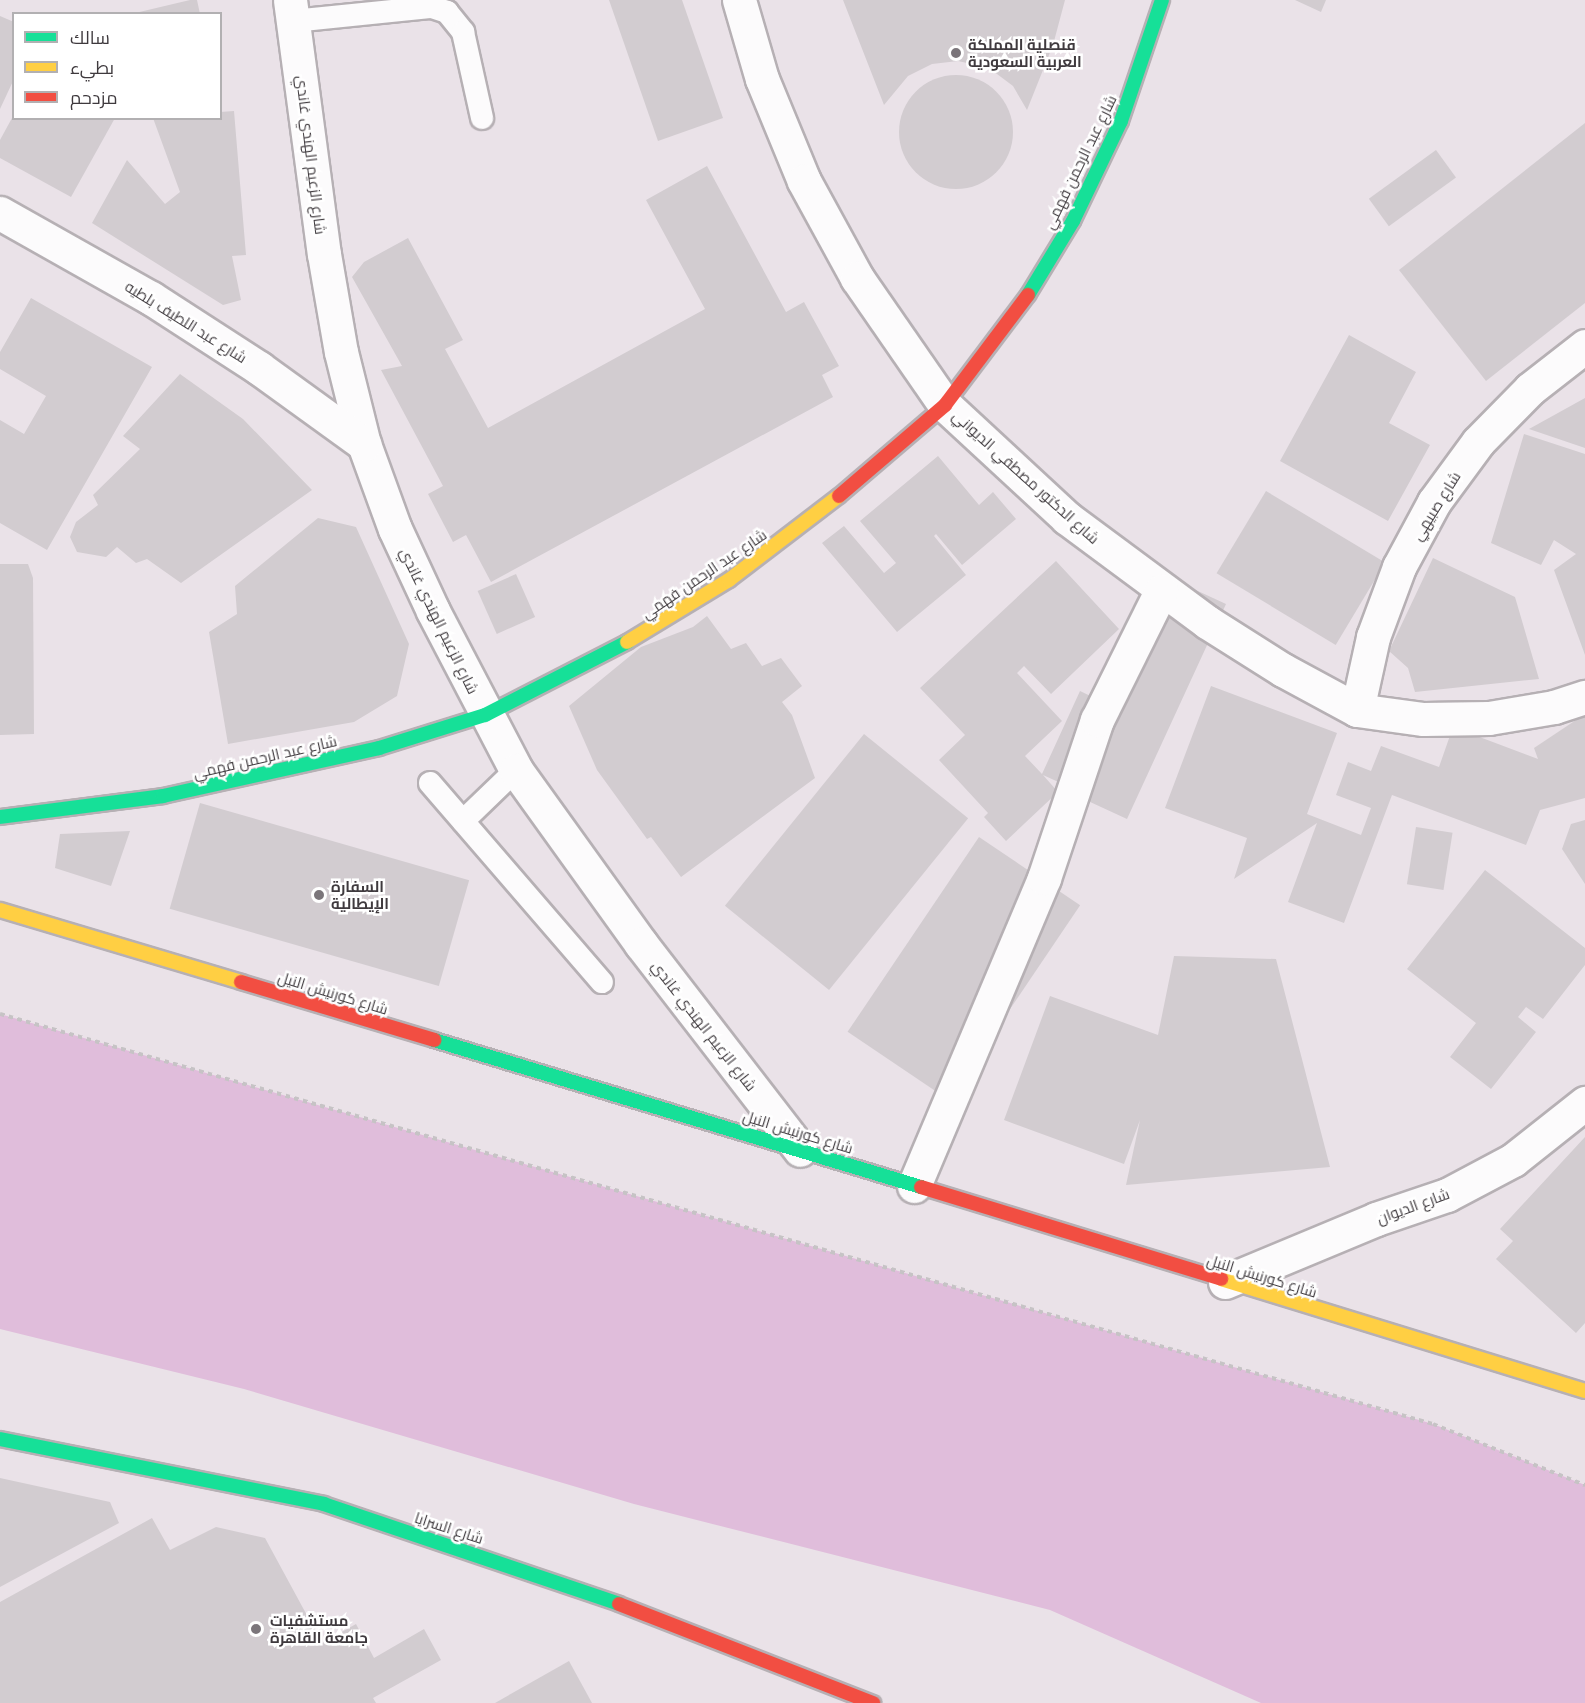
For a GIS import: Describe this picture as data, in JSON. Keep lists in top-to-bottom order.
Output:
{
  "streets": {
    "main road": ["شارع عبد الرحمن فهمي", "شارع كورنيش النيل", "شارع السرايا"],
    "street": [
      "شارع الزعيم الهندي غاندي",
      "شارع عبد اللطيف بلطيه",
      "شارع الدكتور مصطفي الديواني",
      "شارع صبيهي",
      "شارع الديوان"
    ]
  },
  "crossings": [
    ["شارع الزعيم الهندي غاندي", "شارع عبد الرحمن فهمي"],
    ["شارع الزعيم الهندي غاندي", "شارع عبد اللطيف بلطيه"],
    ["شارع الزعيم الهندي غاندي", "شارع كورنيش النيل"],
    ["شارع عبد الرحمن فهمي", "شارع الدكتور مصطفي الديواني"],
    ["شارع الدكتور مصطفي الديواني", "شارع صبيهي"],
    ["شارع كورنيش النيل", "شارع الديوان"]
  ],
  "places": ["قنصلية المملكة العربية السعودية", "السفارة الإيطالية", "مستشفيات جامعة القاهرة"],
  "legend": ["سالك", "بطيء", "مزدحم"]
}
